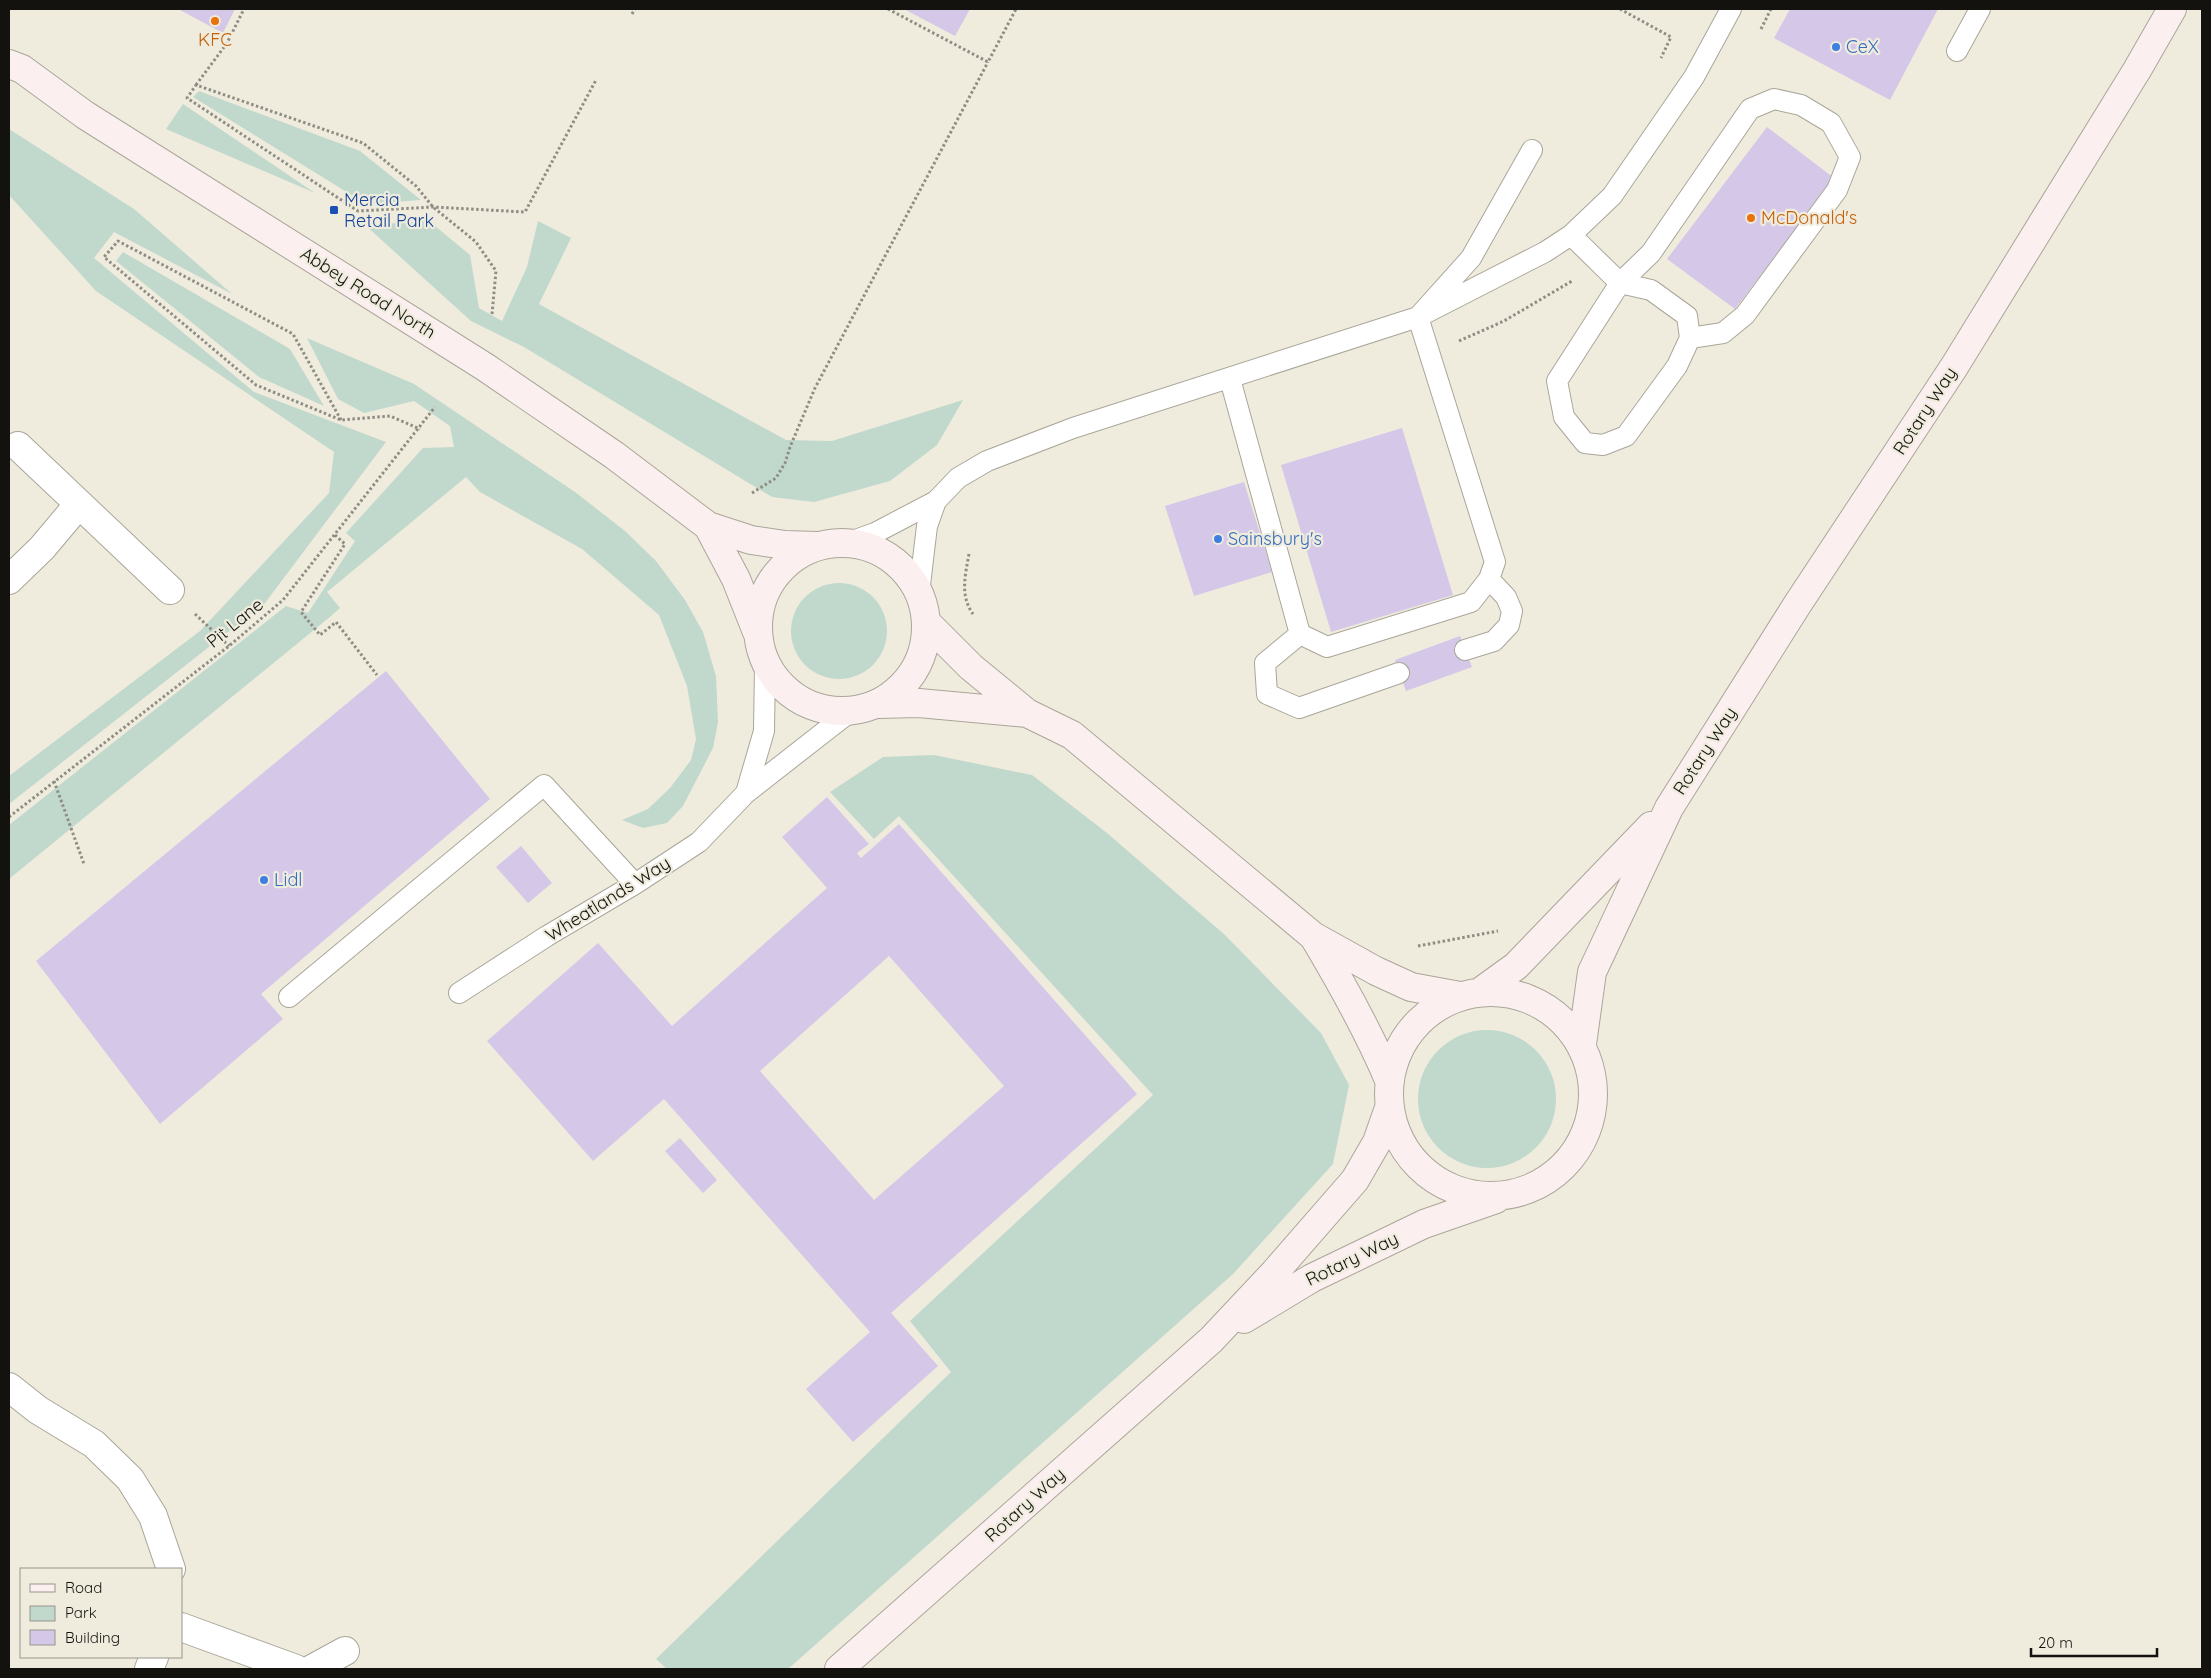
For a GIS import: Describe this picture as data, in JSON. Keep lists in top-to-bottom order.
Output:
{
  "streets": {
    "street": ["Abbey Road North", "Rotary Way"],
    "lane": ["Wheatlands Way"],
    "path": ["Pit Lane"]
  },
  "crossings": [
    ["Abbey Road North", "Wheatlands Way"]
  ],
  "places": {
    "other": [
      "KFC",
      "CeX",
      "McDonald's",
      "Sainsbury's",
      "Lidl"
    ],
    "transit": ["Mercia Retail Park"]
  },
  "legend": ["Road", "Park", "Building"],
  "scale_bar": "20 m"
}
